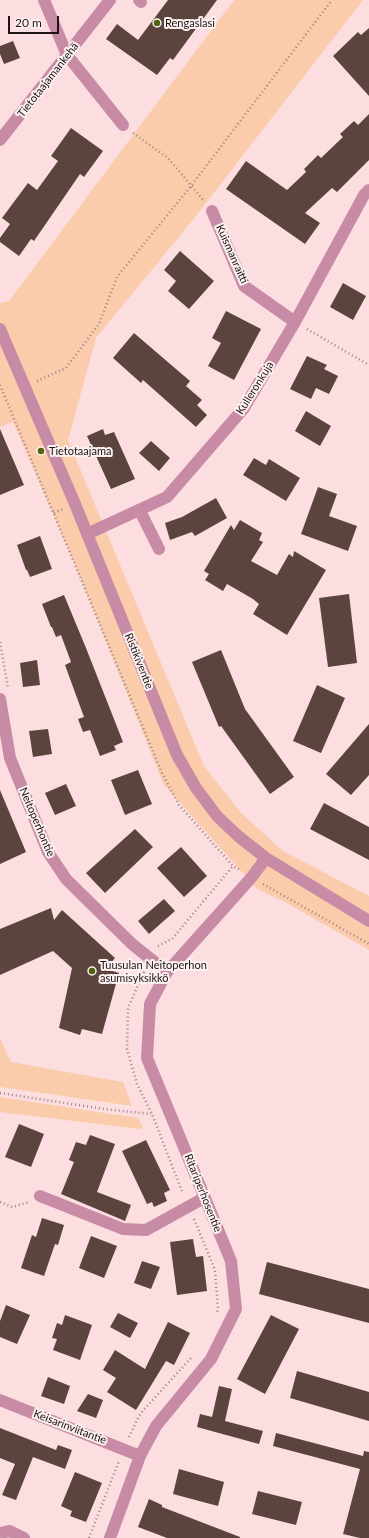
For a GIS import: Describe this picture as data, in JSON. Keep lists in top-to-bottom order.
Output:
{
  "streets": {
    "street": [
      "Tietotaajamankehä",
      "Kuismanraitti",
      "Kulleronkuja",
      "Ristikiventie",
      "Neitoperhontie",
      "Ritariperhosentie",
      "Keisarinviitantie"
    ]
  },
  "crossings": [
    ["Kuismanraitti", "Kulleronkuja"],
    ["Kulleronkuja", "Ristikiventie"],
    ["Ristikiventie", "Ritariperhosentie"],
    ["Neitoperhontie", "Ritariperhosentie"],
    ["Ritariperhosentie", "Keisarinviitantie"]
  ],
  "places": ["Rengaslasi", "Tietotaajama", "Tuusulan Neitoperhon asumisyksikkö"],
  "scale_bar": "20 m"
}
